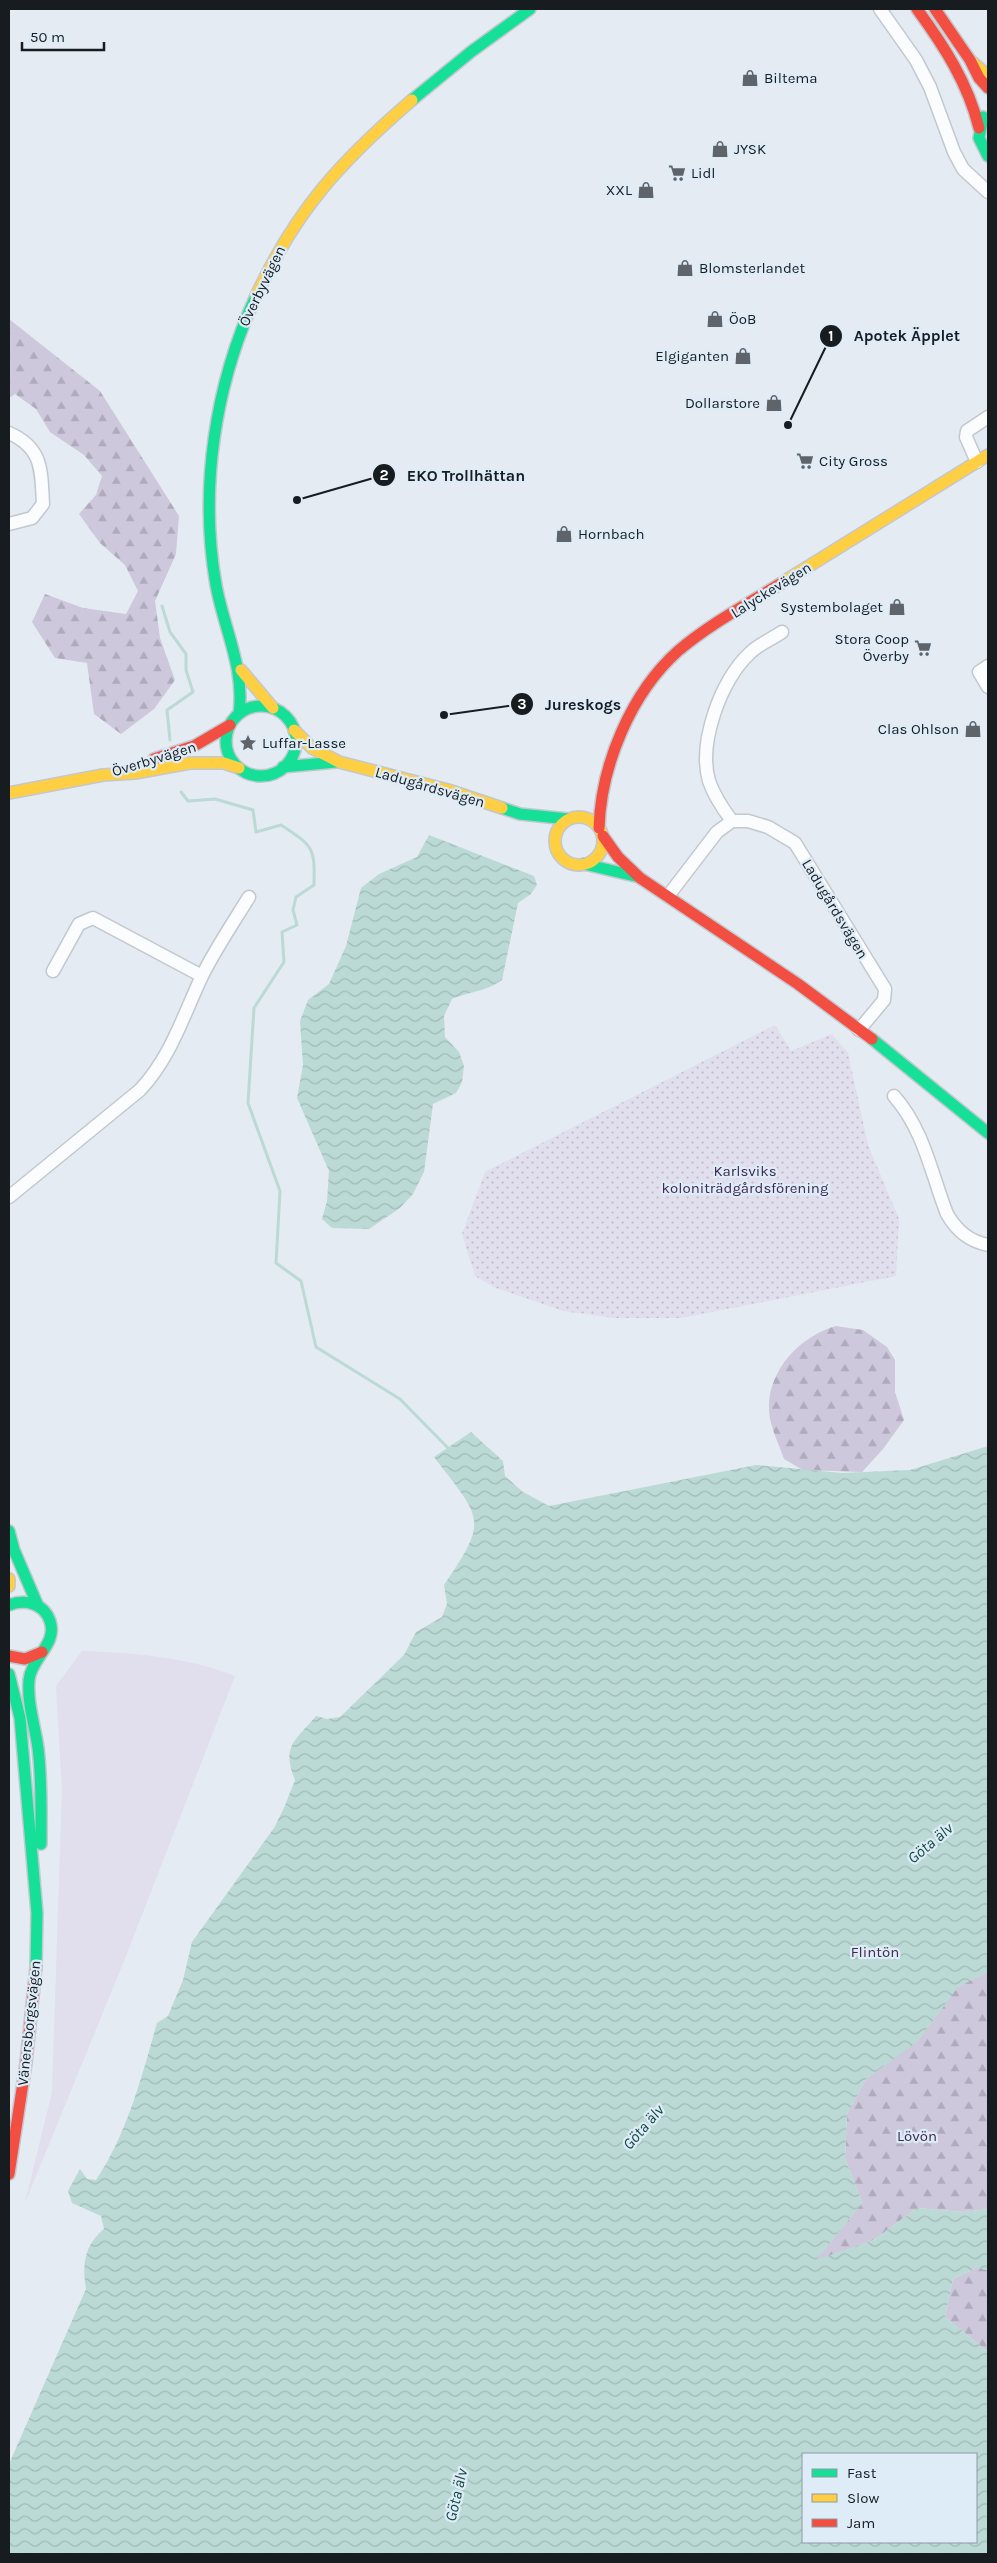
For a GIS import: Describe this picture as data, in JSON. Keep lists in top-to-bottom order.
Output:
{
  "streets": {
    "main road": [
      "Överbyvägen",
      "Lalyckevägen",
      "Ladugårdsvägen",
      "Vänersborgsvägen"
    ]
  },
  "crossings": [
    ["Överbyvägen", "Ladugårdsvägen"],
    ["Lalyckevägen", "Ladugårdsvägen"]
  ],
  "water": ["Göta älv"],
  "parks": ["Karlsviks koloniträdgårdsförening", "Flintön", "Lövön"],
  "places": {
    "shop": [
      "Biltema",
      "JYSK",
      "XXL",
      "Blomsterlandet",
      "ÖoB",
      "Elgiganten",
      "Dollarstore",
      "Hornbach",
      "Systembolaget",
      "Clas Ohlson"
    ],
    "supermarket": ["Lidl", "City Gross", "Stora Coop Överby"],
    "other": ["Apotek Äpplet", "EKO Trollhättan", "Jureskogs"],
    "place": ["Luffar-Lasse"]
  },
  "legend": ["Fast", "Slow", "Jam"],
  "scale_bar": "50 m"
}
